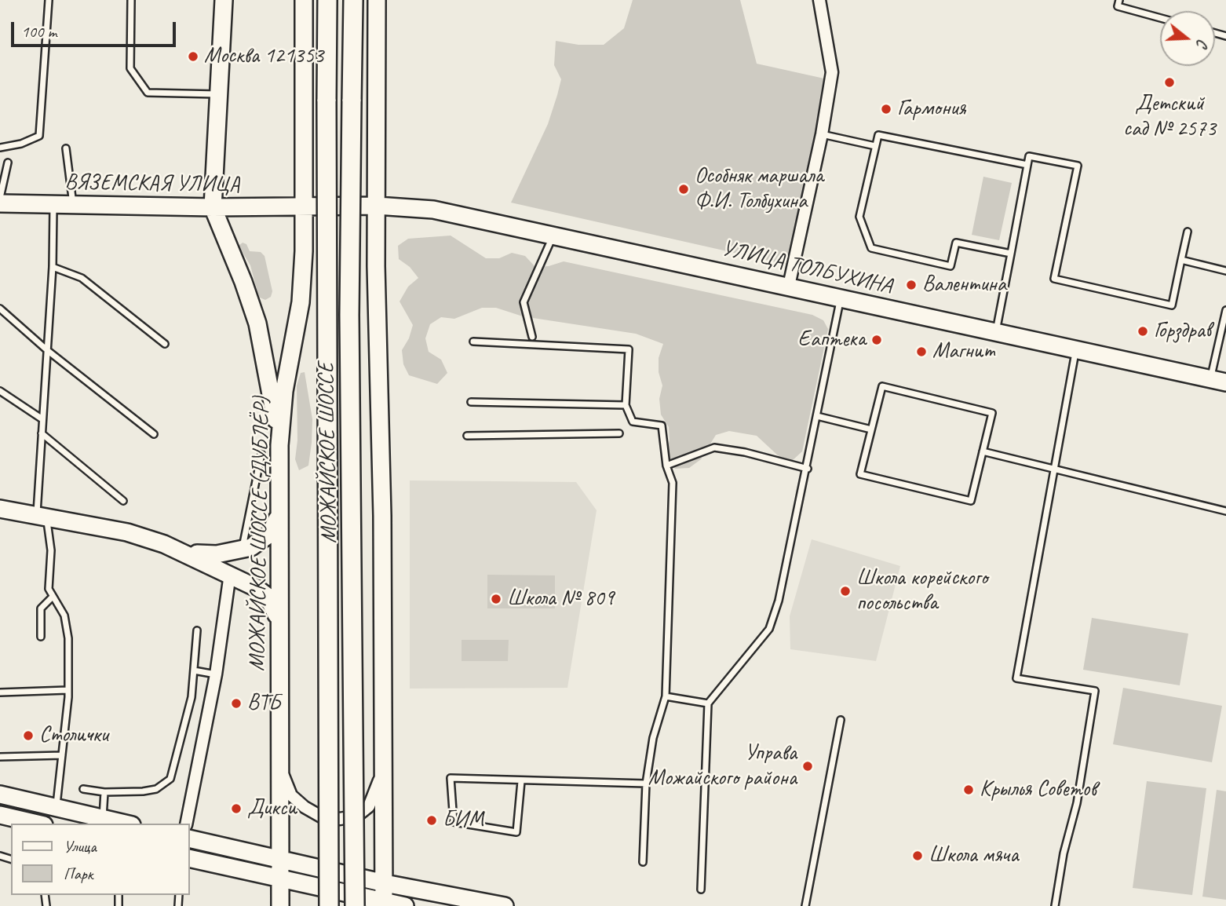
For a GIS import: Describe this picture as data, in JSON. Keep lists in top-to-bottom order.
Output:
{
  "streets": {
    "main road": [
      "ВЯЗЕМСКАЯ УЛИЦА",
      "УЛИЦА ТОЛБУХИНА",
      "МОЖАЙСКОЕ ШОССЕ",
      "МОЖАЙСКОЕ ШОССЕ (ДУБЛЁР)"
    ]
  },
  "crossings": [
    ["ВЯЗЕМСКАЯ УЛИЦА", "УЛИЦА ТОЛБУХИНА"],
    ["ВЯЗЕМСКАЯ УЛИЦА", "МОЖАЙСКОЕ ШОССЕ (ДУБЛЁР)"]
  ],
  "places": [
    "Москва 121353",
    "Детский сад № 2573",
    "Гармония",
    "Особняк маршала Ф.И. Толбухина",
    "Валентина",
    "Горздрав",
    "Еаптека",
    "Магнит",
    "Школа корейского посольства",
    "Школа № 809",
    "ВТБ",
    "Столички",
    "Управа Можайского района",
    "Крылья Советов",
    "Дикси",
    "БИМ",
    "Школа мяча"
  ],
  "legend": ["Улица", "Парк"],
  "scale_bar": "100 m",
  "north": "right"
}
